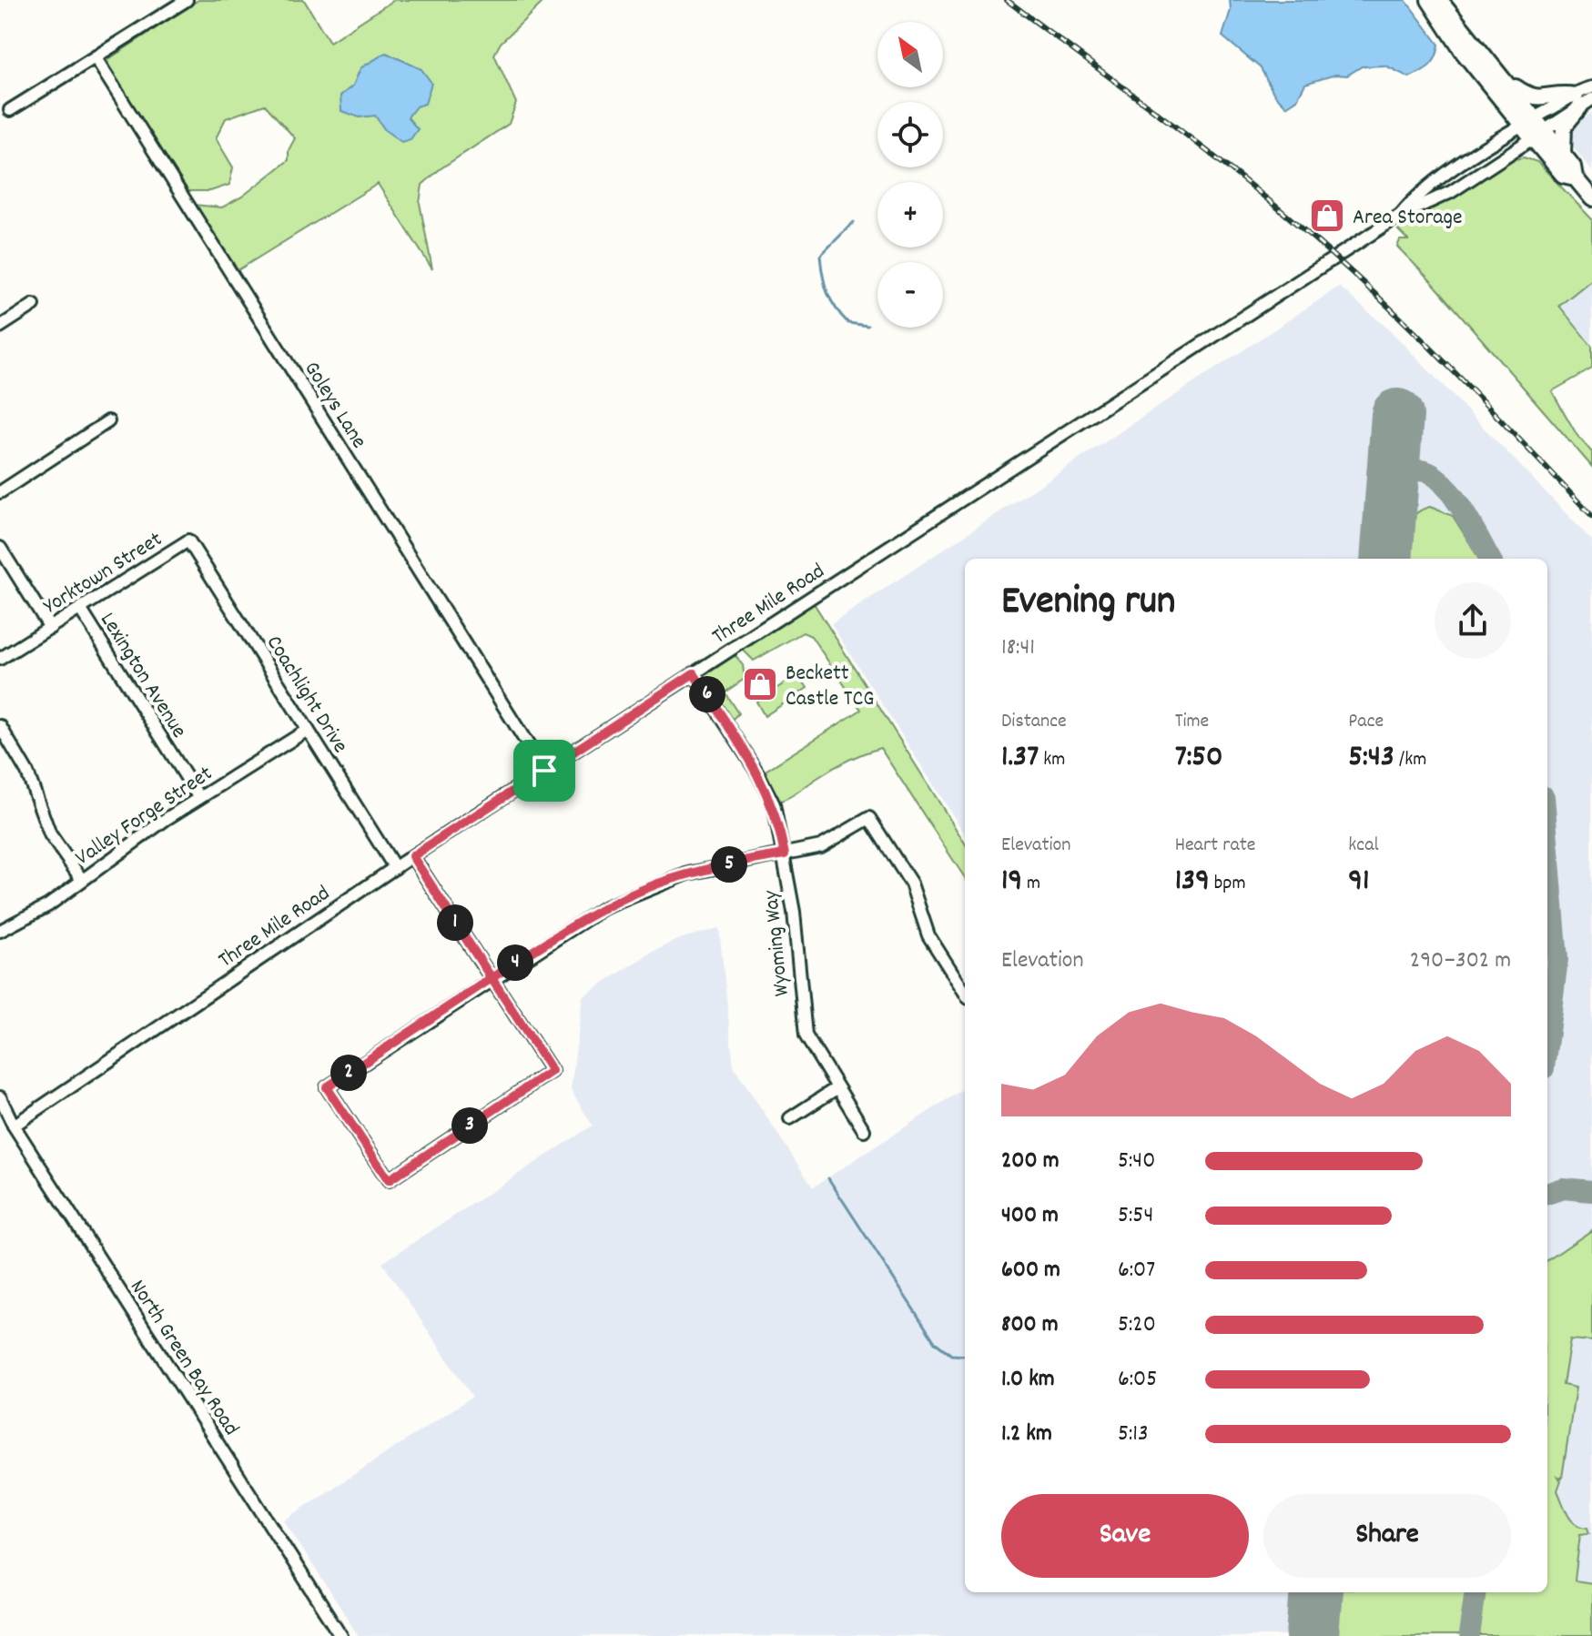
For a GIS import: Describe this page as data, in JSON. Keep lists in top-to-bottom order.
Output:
{
  "streets": {
    "street": [
      "Goleys Lane",
      "Yorktown Street",
      "Three Mile Road",
      "Lexington Avenue",
      "Coachlight Drive",
      "Valley Forge Street",
      "Wyoming Way",
      "North Green Bay Road"
    ]
  },
  "crossings": [
    ["Goleys Lane", "Three Mile Road"],
    ["Yorktown Street", "Lexington Avenue"],
    ["Yorktown Street", "Coachlight Drive"],
    ["Three Mile Road", "Coachlight Drive"],
    ["Three Mile Road", "Wyoming Way"],
    ["Three Mile Road", "North Green Bay Road"],
    ["Lexington Avenue", "Valley Forge Street"],
    ["Coachlight Drive", "Valley Forge Street"]
  ],
  "places": {
    "shop": ["Area Storage", "Beckett Castle TCG"]
  },
  "north": "top left",
  "page": {
    "map_buttons": ["+", "−"],
    "heading": ["Evening run", "18:41"],
    "pins": [
      "6",
      "5",
      "1",
      "4",
      "2",
      "3"
    ],
    "stats": [
      ["Distance", "1.37 km"],
      ["Time", "7:50"],
      ["Pace", "5:43 /km"],
      ["Elevation", "19 m"],
      ["Heart rate", "139 bpm"],
      ["kcal", "91"]
    ],
    "chart": ["Elevation", "290–302 m"],
    "list": [
      {
        "name": "200 m",
        "note": "5:40"
      },
      {
        "name": "400 m",
        "note": "5:54"
      },
      {
        "name": "600 m",
        "note": "6:07"
      },
      {
        "name": "800 m",
        "note": "5:20"
      },
      {
        "name": "1.0 km",
        "note": "6:05"
      },
      {
        "name": "1.2 km",
        "note": "5:13"
      }
    ],
    "buttons": ["Save", "Share"]
  }
}
